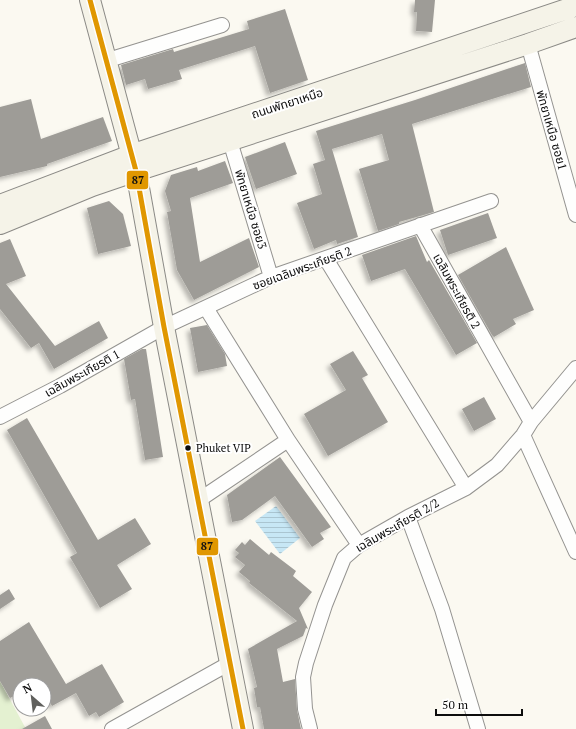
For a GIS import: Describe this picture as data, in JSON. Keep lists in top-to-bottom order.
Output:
{
  "streets": {
    "main road": ["ถนนพัทยาเหนือ"],
    "street": [
      "พัทยาเหนือ ซอย1",
      "พัทยาเหนือ ซอย3",
      "ซอยเฉลิมพระเกียรติ 2",
      "เฉลิมพระเกียรติ 2",
      "เฉลิมพระเกียรติ 1",
      "เฉลิมพระเกียรติ 2/2"
    ]
  },
  "crossings": [
    ["ถนนพัทยาเหนือ", "พัทยาเหนือ ซอย1"],
    ["ถนนพัทยาเหนือ", "พัทยาเหนือ ซอย3"],
    ["พัทยาเหนือ ซอย3", "ซอยเฉลิมพระเกียรติ 2"],
    ["ซอยเฉลิมพระเกียรติ 2", "เฉลิมพระเกียรติ 2"],
    ["ซอยเฉลิมพระเกียรติ 2", "เฉลิมพระเกียรติ 1"],
    ["เฉลิมพระเกียรติ 2", "เฉลิมพระเกียรติ 2/2"]
  ],
  "places": ["Phuket VIP"],
  "lines": ["transit line 87"],
  "scale_bar": "50 m",
  "north": "top left"
}
